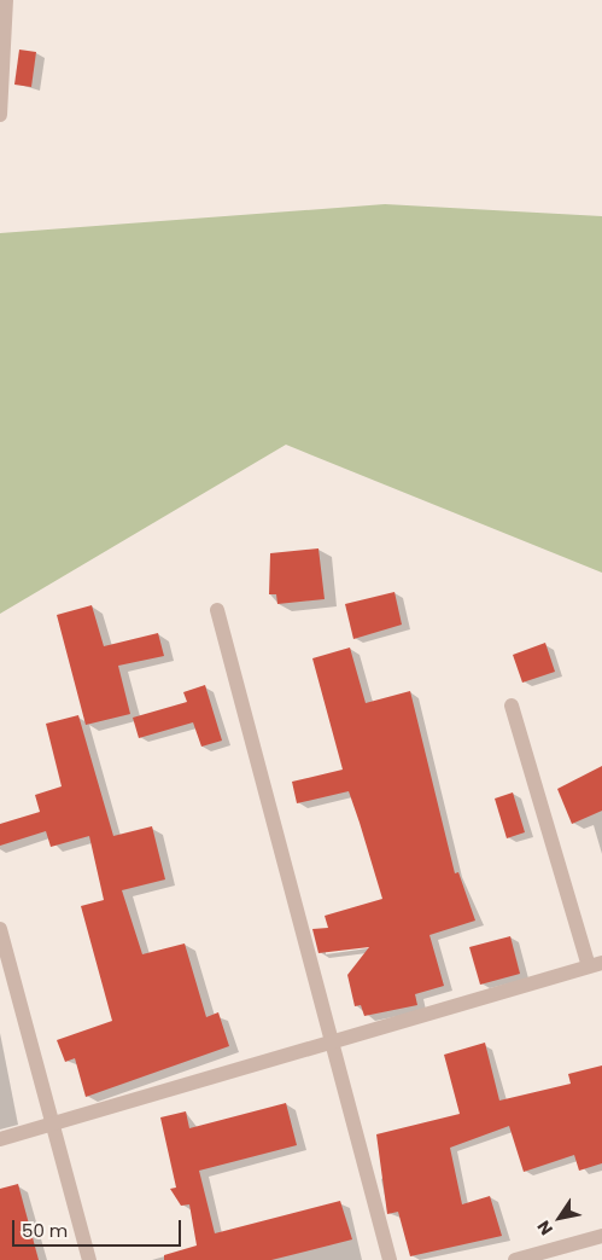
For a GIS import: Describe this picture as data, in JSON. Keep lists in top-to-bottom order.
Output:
{
  "scale_bar": "50 m",
  "north": "bottom left"
}
